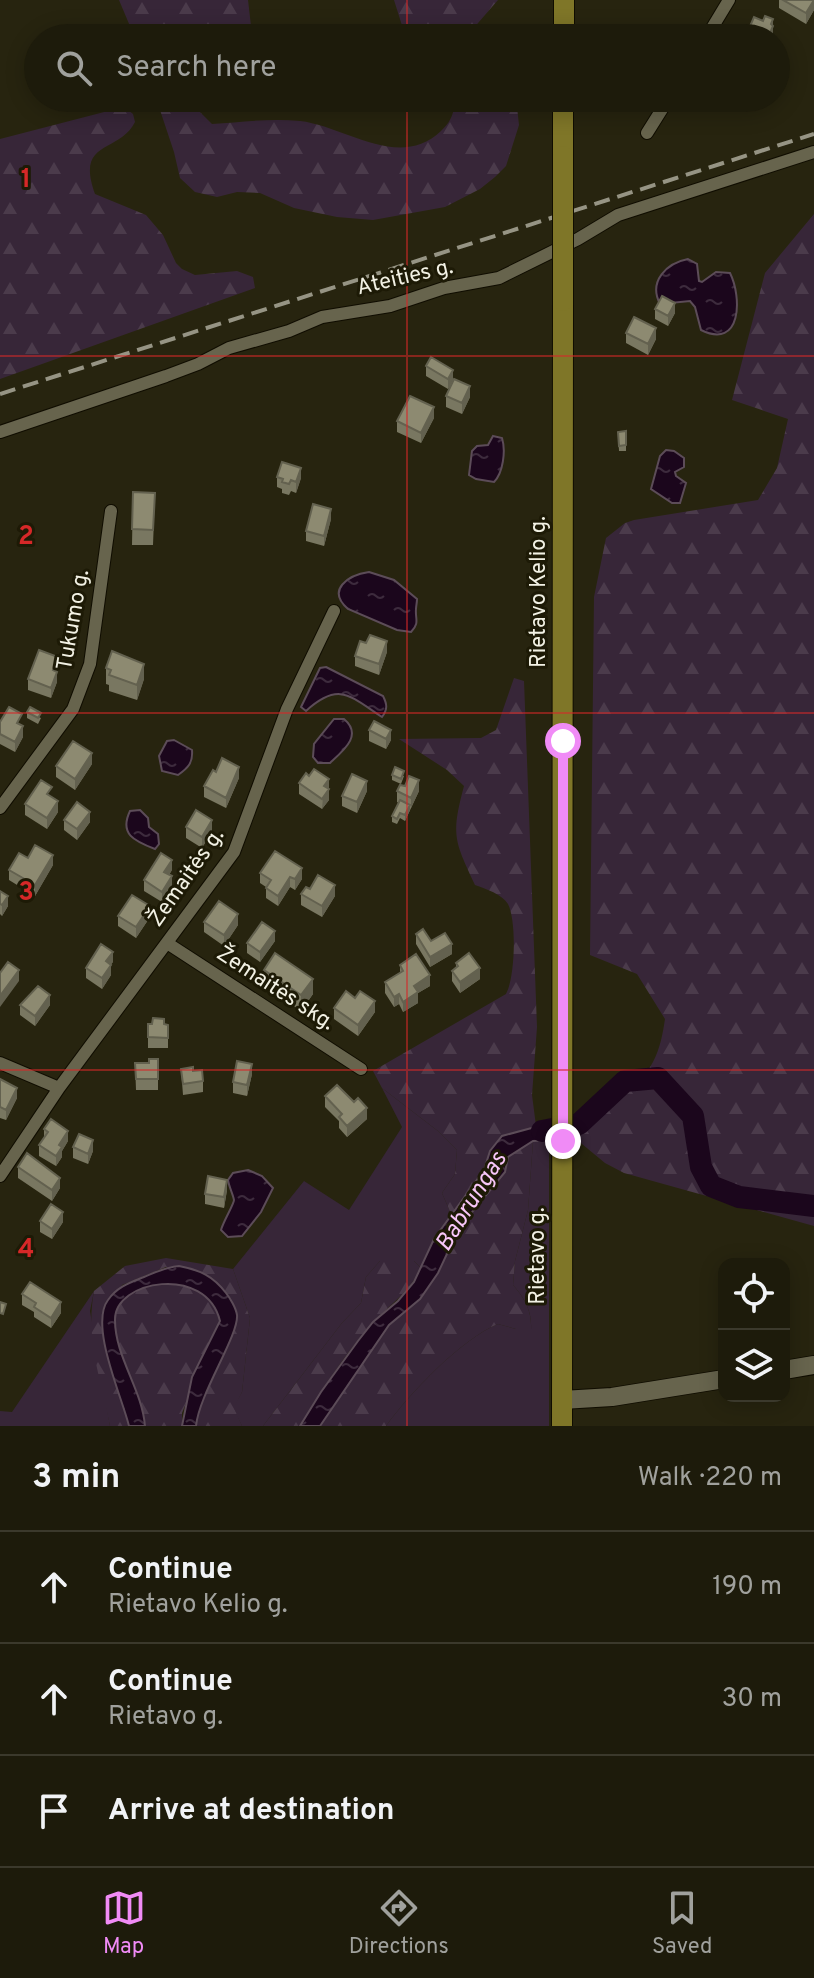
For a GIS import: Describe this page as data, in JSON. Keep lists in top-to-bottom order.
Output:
{
  "streets": {
    "main road": ["Rietavo Kelio g.", "Rietavo g."],
    "street": [
      "Ateities g.",
      "Tukumo g.",
      "Žemaitės g.",
      "Žemaitės skg."
    ]
  },
  "crossings": [
    ["Rietavo Kelio g.", "Rietavo g."],
    ["Žemaitės g.", "Žemaitės skg."]
  ],
  "water": ["Babrungas"],
  "page": {
    "search": "Search here",
    "heading": ["3 min", "Walk · 220 m"],
    "list": [
      ["Continue", "Rietavo Kelio g.", "190 m"],
      ["Continue", "Rietavo g.", "30 m"],
      "Arrive at destination"
    ],
    "nav": ["Map", "Directions", "Saved"]
  },
  "grid": {
    "rows": [
      "1",
      "2",
      "3",
      "4"
    ]
  }
}
